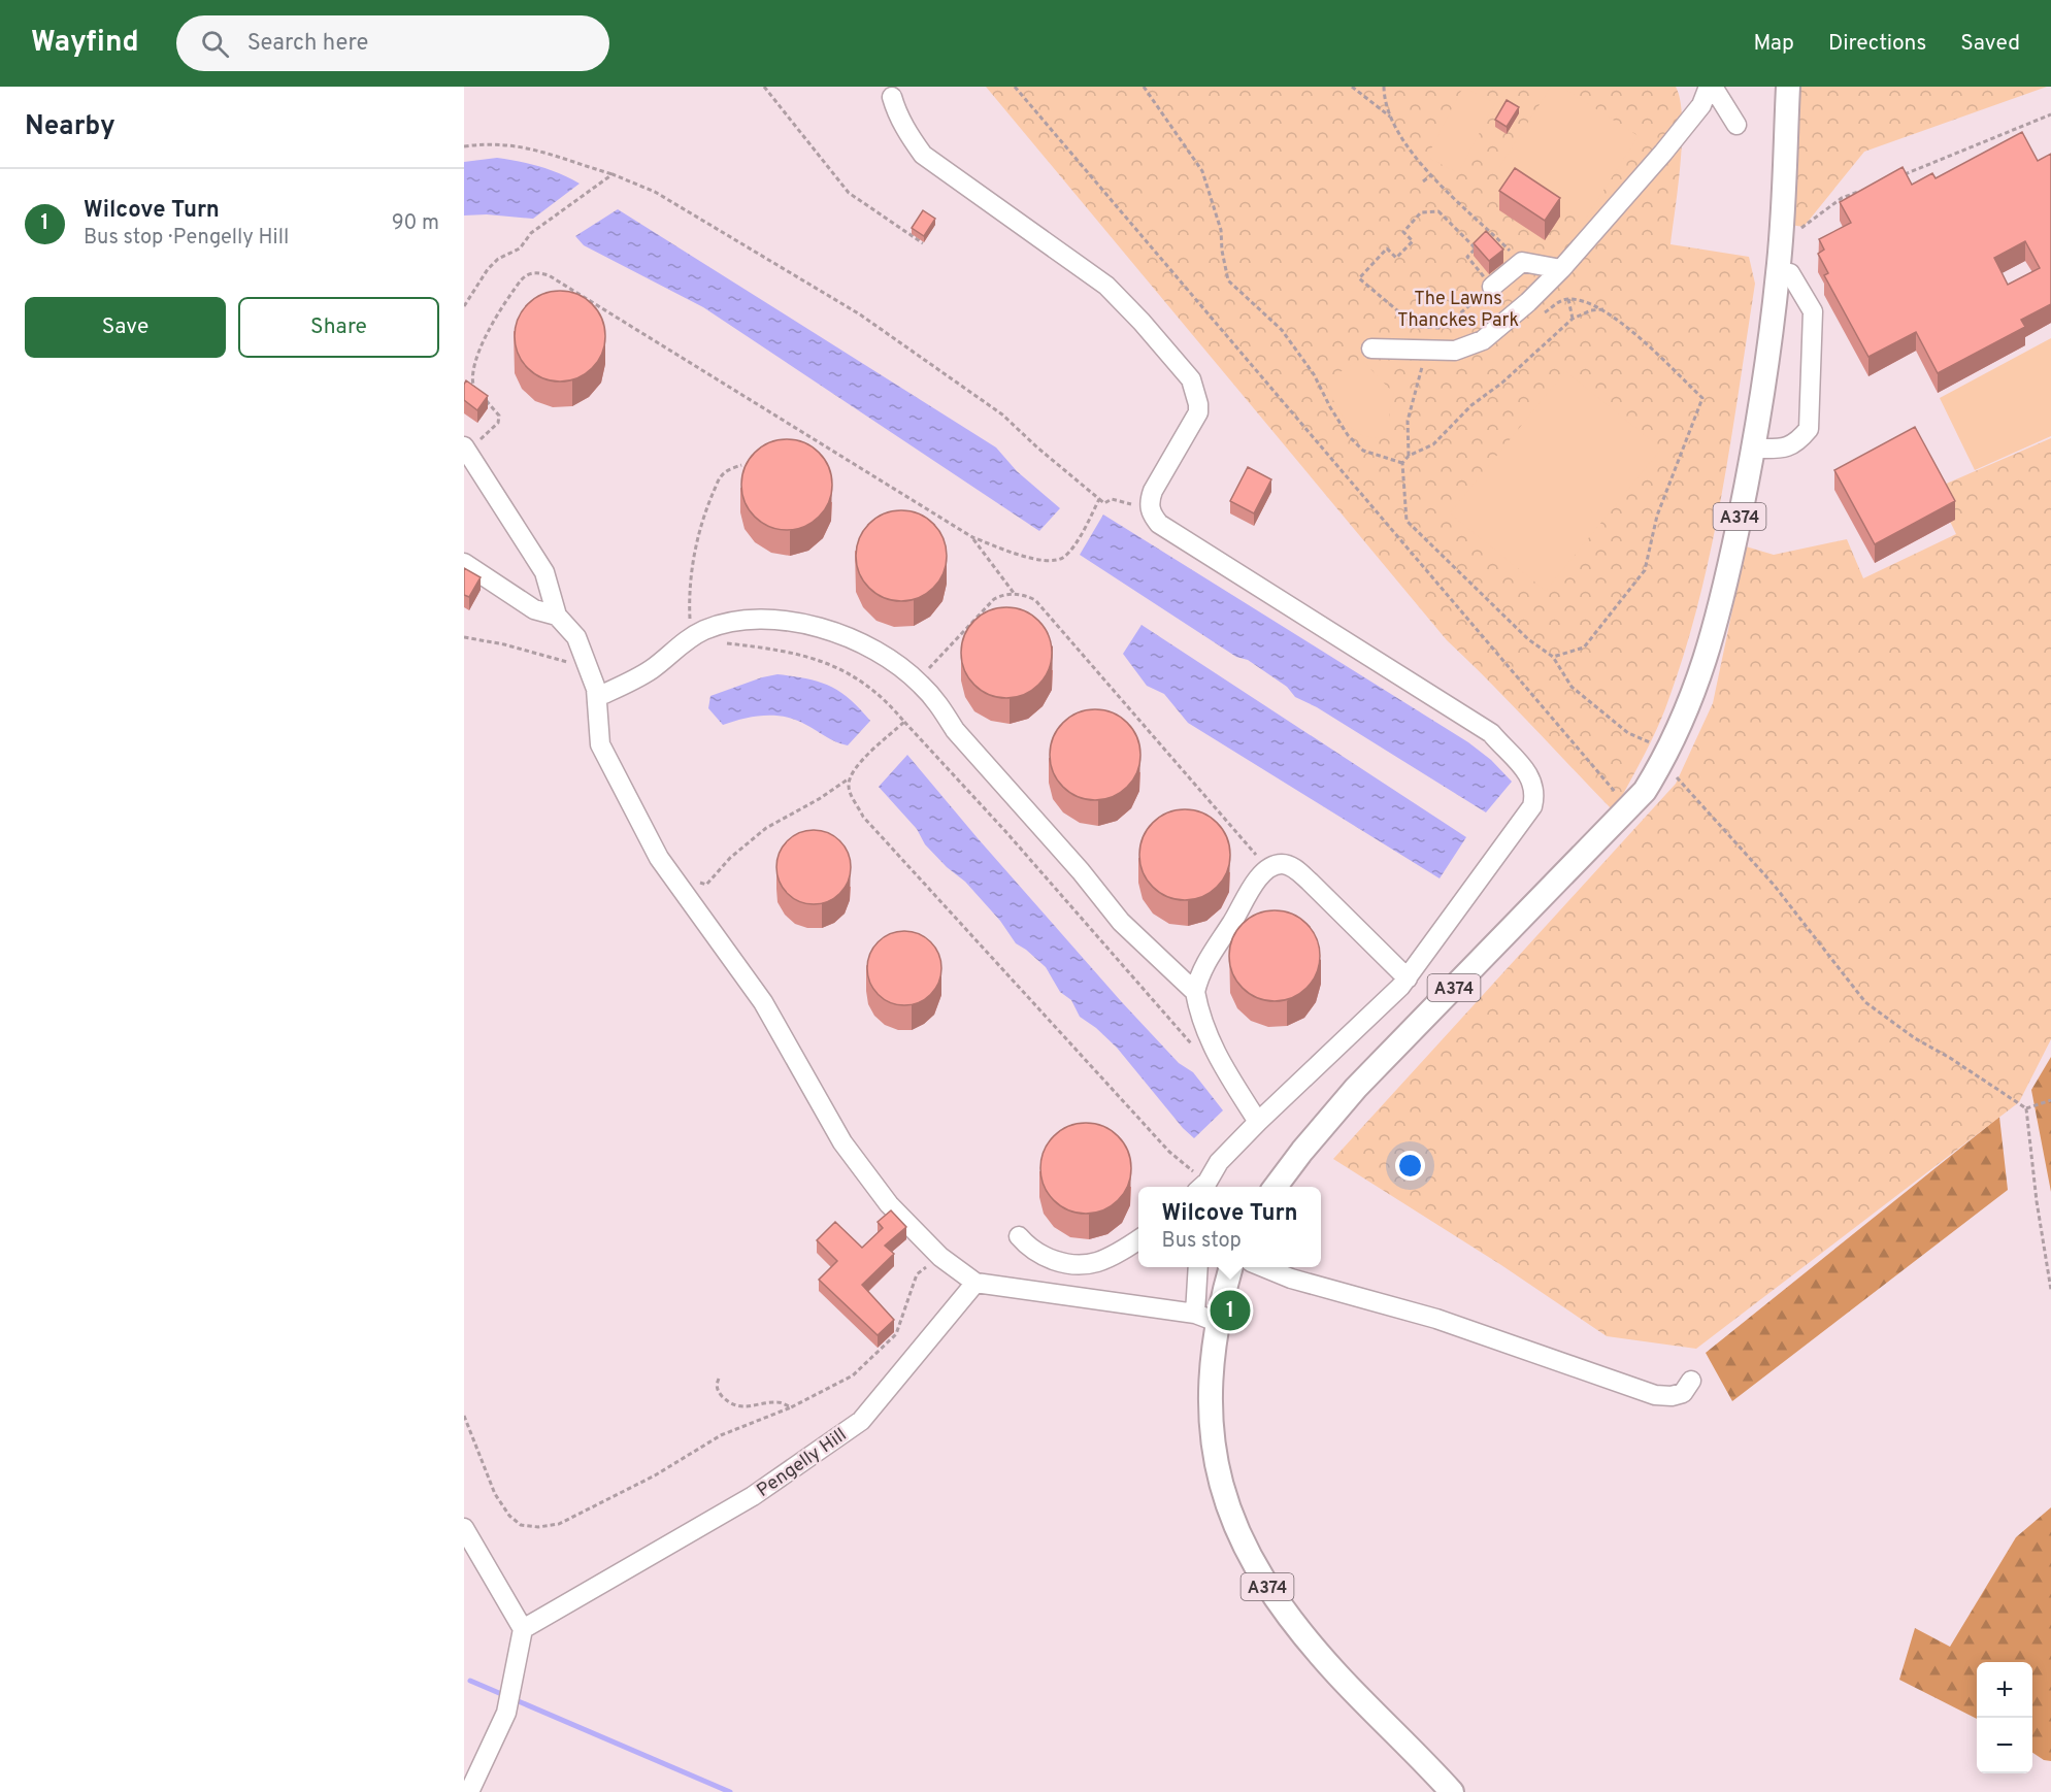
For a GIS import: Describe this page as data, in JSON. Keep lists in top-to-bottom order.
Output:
{
  "streets": {
    "main road": ["A374"],
    "street": ["Pengelly Hill"]
  },
  "parks": ["The Lawns Thanckes Park"],
  "page": {
    "header": "Wayfind",
    "search": "Search here",
    "nav": ["Map", "Directions", "Saved"],
    "heading": "Nearby",
    "list": [
      {
        "mark": "1",
        "name": "Wilcove Turn",
        "note": "Bus stop · Pengelly Hill",
        "value": "90 m"
      }
    ],
    "buttons": ["Save", "Share"],
    "popup": ["Wilcove Turn", "Bus stop"],
    "pins": "1",
    "map_buttons": ["+", "−"]
  }
}
